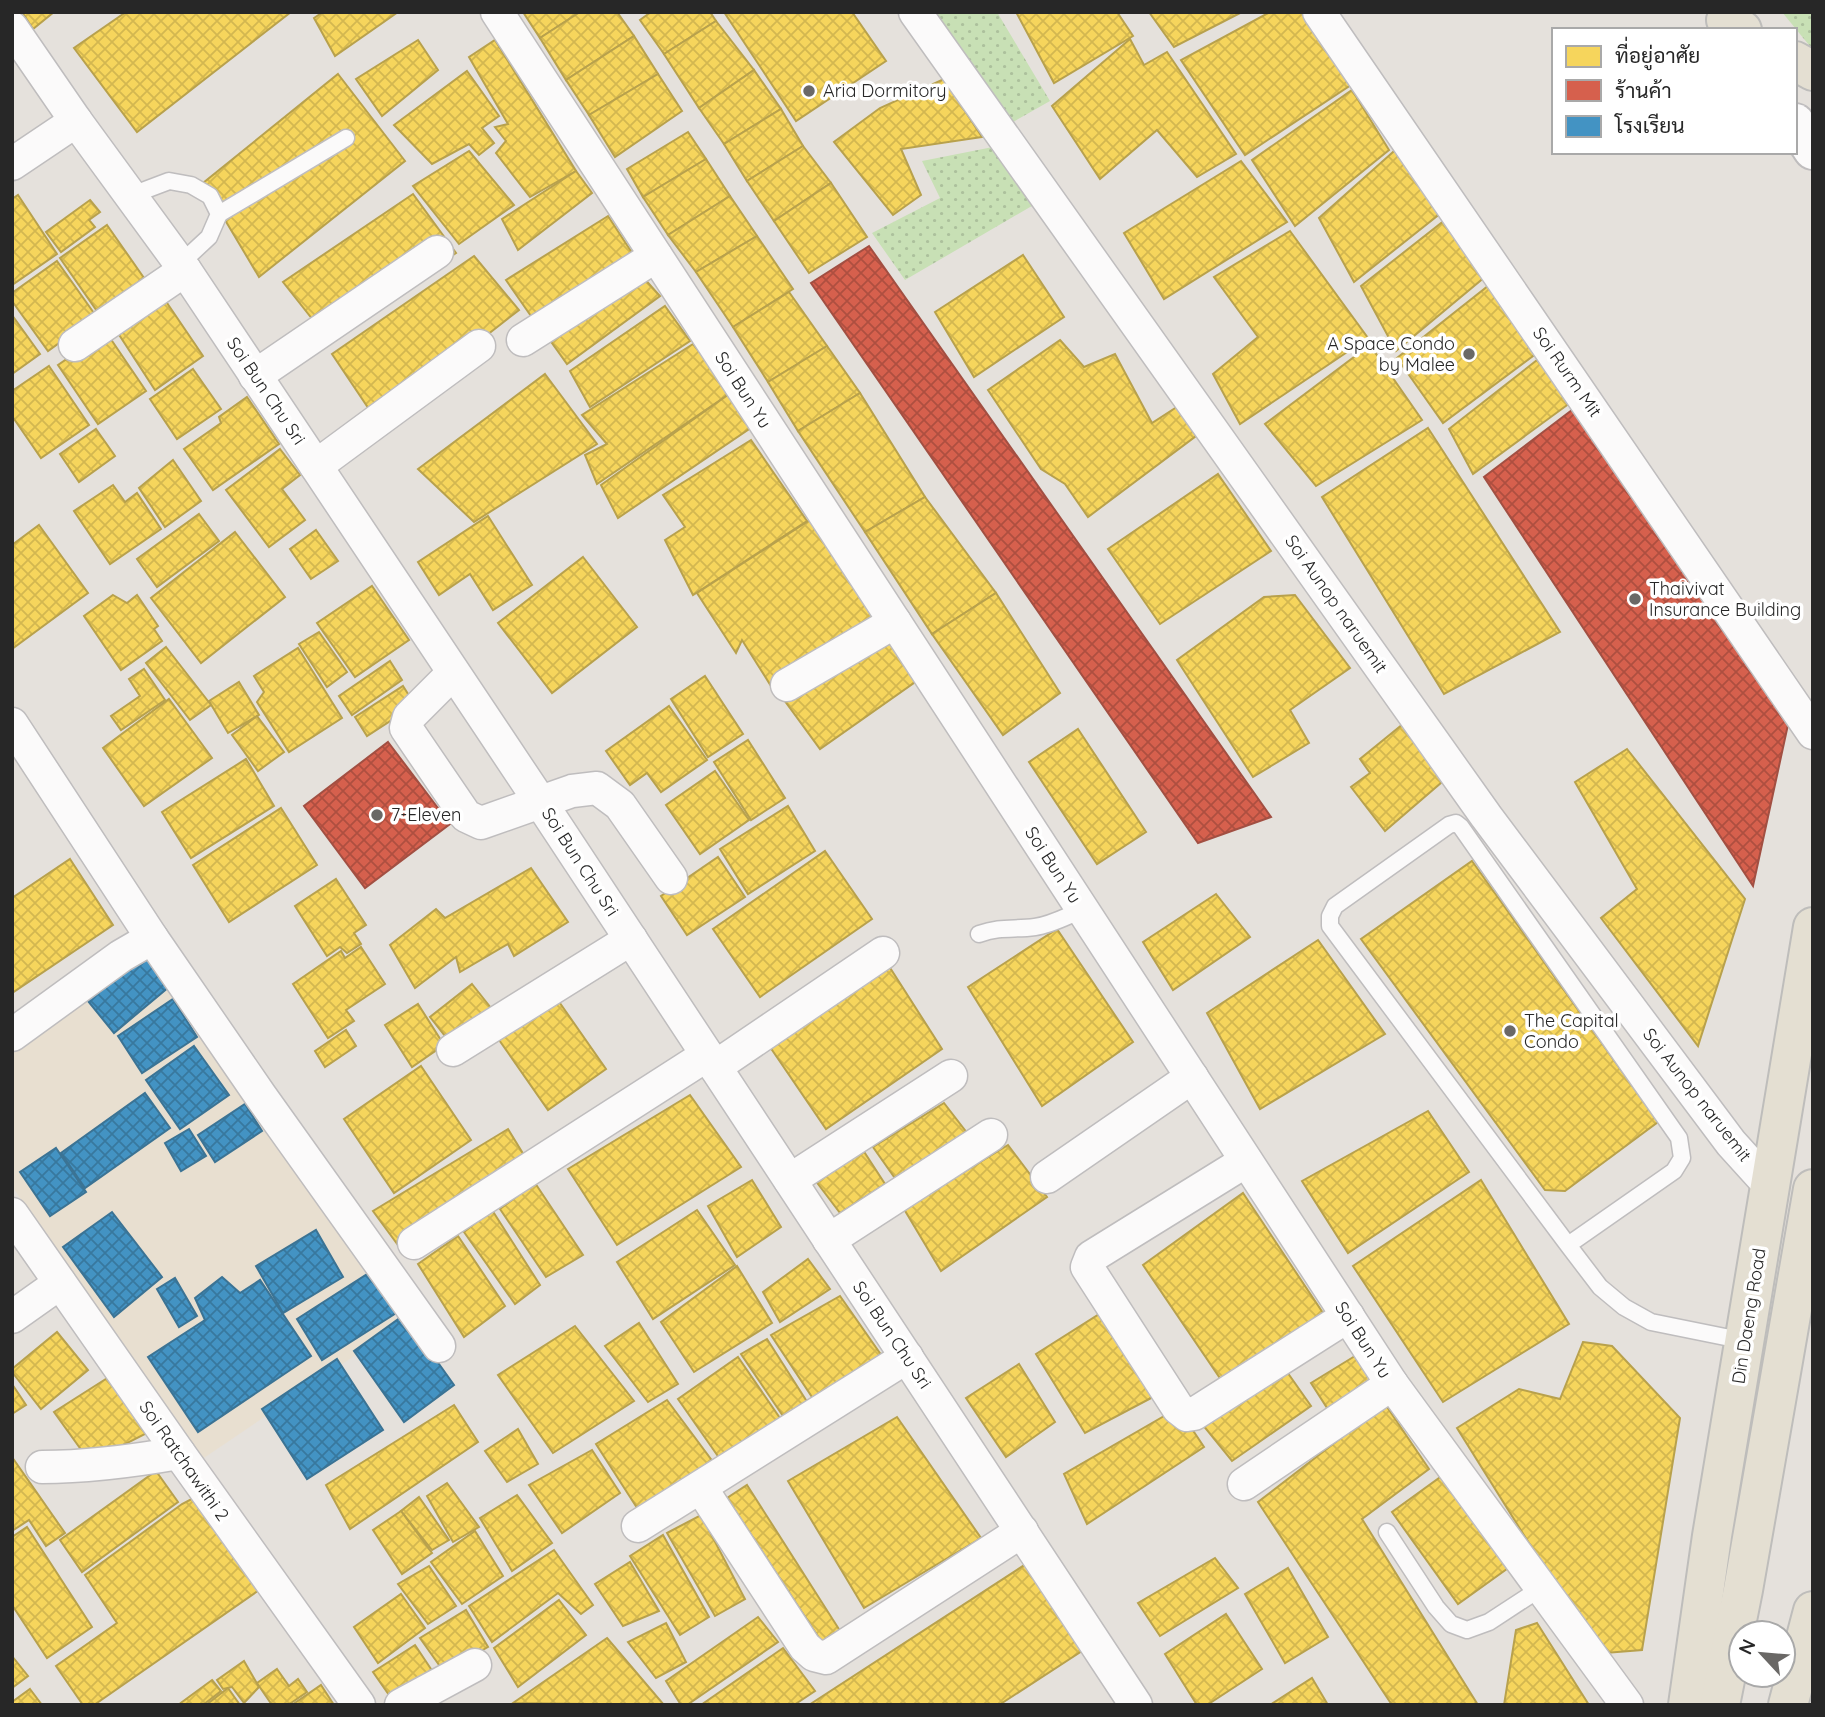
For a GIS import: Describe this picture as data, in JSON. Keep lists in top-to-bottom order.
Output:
{
  "streets": {
    "main road": ["Din Daeng Road"],
    "street": [
      "Soi Rurm Mit",
      "Soi Bun Yu",
      "Soi Bun Chu Sri",
      "Soi Aunop naruemit",
      "Soi Ratchawithi 2"
    ]
  },
  "crossings": [
    ["Soi Aunop naruemit", "Din Daeng Road"]
  ],
  "places": [
    "Aria Dormitory",
    "A Space Condo by Malee",
    "Thaivivat Insurance Building",
    "7-Eleven",
    "The Capital Condo"
  ],
  "legend": ["ที่อยู่อาศัย", "ร้านค้า", "โรงเรียน"],
  "north": "top left"
}
